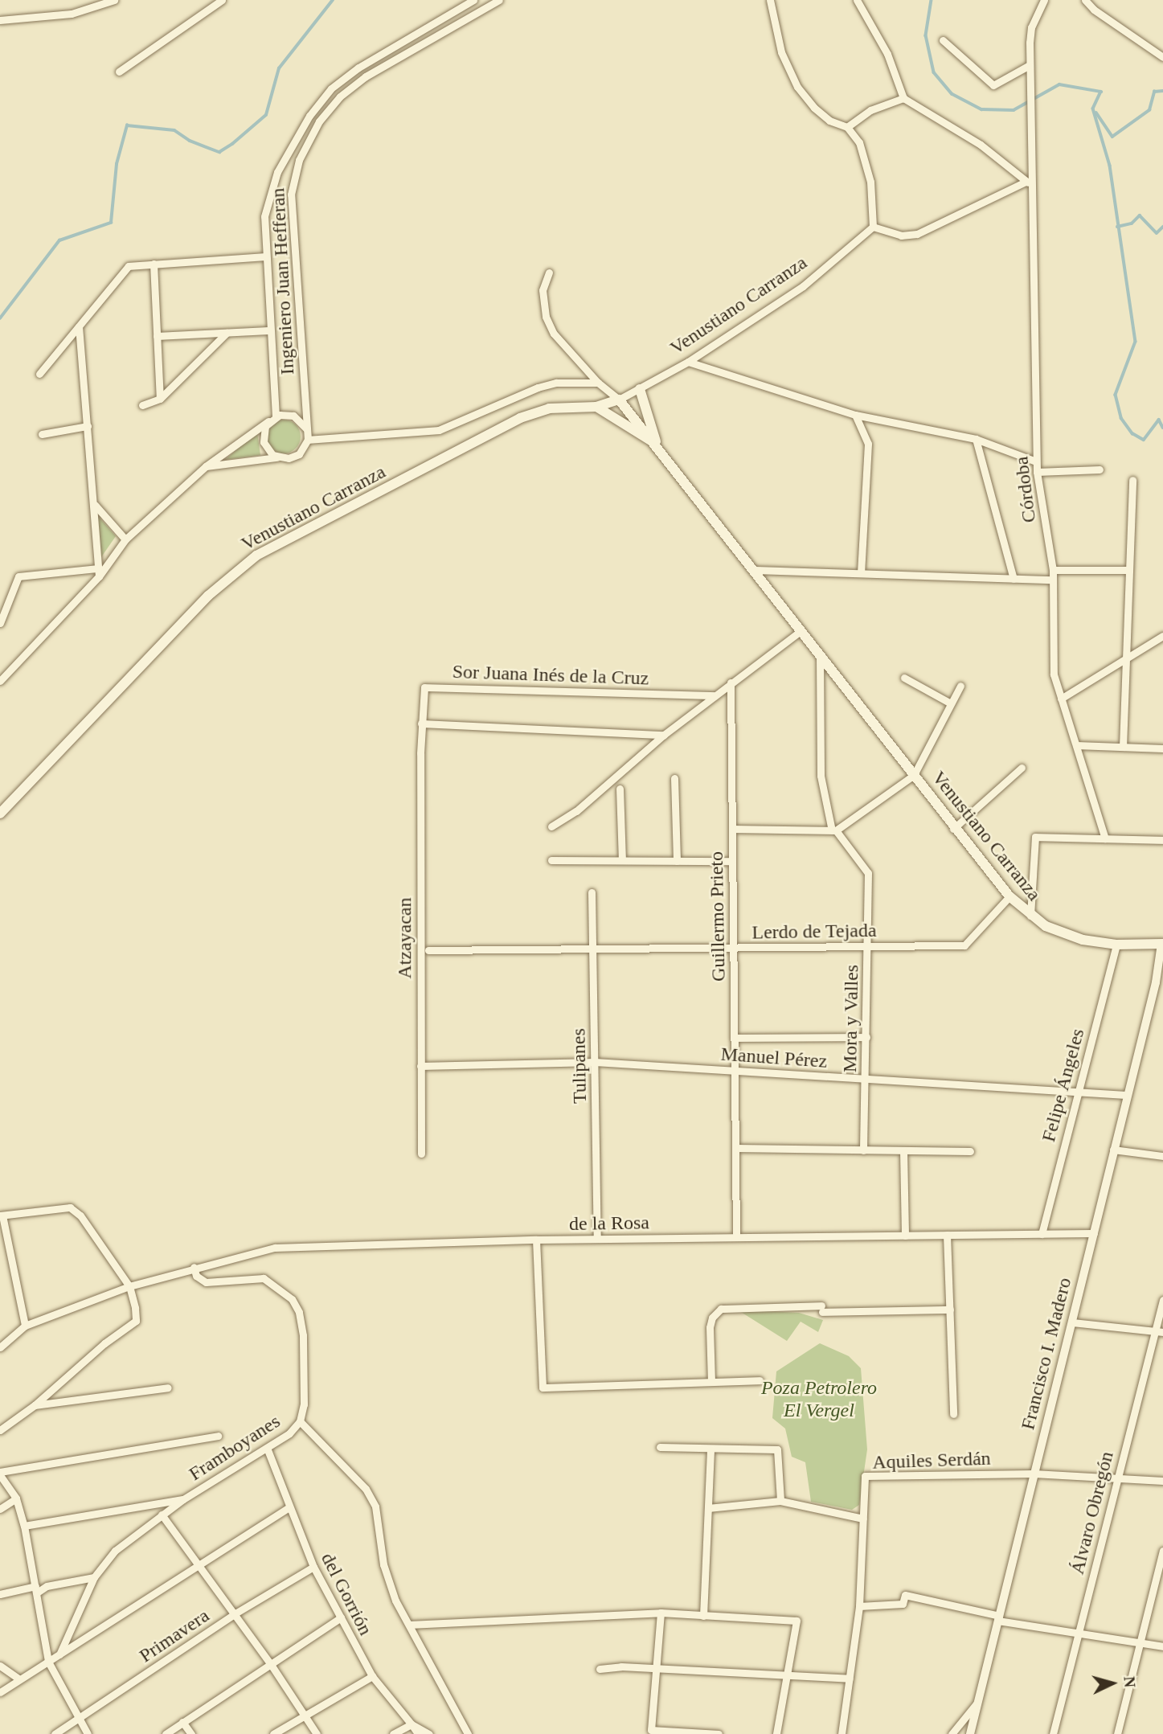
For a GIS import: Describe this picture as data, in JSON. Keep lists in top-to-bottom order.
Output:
{
  "streets": {
    "main road": ["Venustiano Carranza"],
    "street": [
      "Ingeniero Juan Hefferan",
      "Córdoba",
      "Sor Juana Inés de la Cruz",
      "Guillermo Prieto",
      "Lerdo de Tejada",
      "Atzayacan",
      "Mora y Valles",
      "Manuel Pérez",
      "Tulipanes",
      "Felipe Ángeles",
      "de la Rosa",
      "Francisco I. Madero",
      "Framboyanes",
      "Aquiles Serdán",
      "Álvaro Obregón",
      "del Gorrión",
      "Primavera"
    ]
  },
  "crossings": [
    ["Venustiano Carranza", "Lerdo de Tejada"],
    ["Venustiano Carranza", "Felipe Ángeles"],
    ["Venustiano Carranza", "Francisco I. Madero"],
    ["Sor Juana Inés de la Cruz", "Atzayacan"],
    ["Guillermo Prieto", "Lerdo de Tejada"],
    ["Guillermo Prieto", "Manuel Pérez"],
    ["Guillermo Prieto", "de la Rosa"],
    ["Lerdo de Tejada", "Mora y Valles"],
    ["Lerdo de Tejada", "Tulipanes"],
    ["Atzayacan", "Manuel Pérez"],
    ["Mora y Valles", "Manuel Pérez"],
    ["Manuel Pérez", "Tulipanes"],
    ["Manuel Pérez", "Felipe Ángeles"],
    ["Manuel Pérez", "Francisco I. Madero"],
    ["Tulipanes", "de la Rosa"],
    ["Felipe Ángeles", "de la Rosa"],
    ["de la Rosa", "Francisco I. Madero"],
    ["de la Rosa", "Framboyanes"],
    ["Francisco I. Madero", "Aquiles Serdán"],
    ["Framboyanes", "del Gorrión"],
    ["Aquiles Serdán", "Álvaro Obregón"],
    ["del Gorrión", "Primavera"]
  ],
  "parks": ["Poza Petrolero El Vergel"],
  "north": "right"
}
